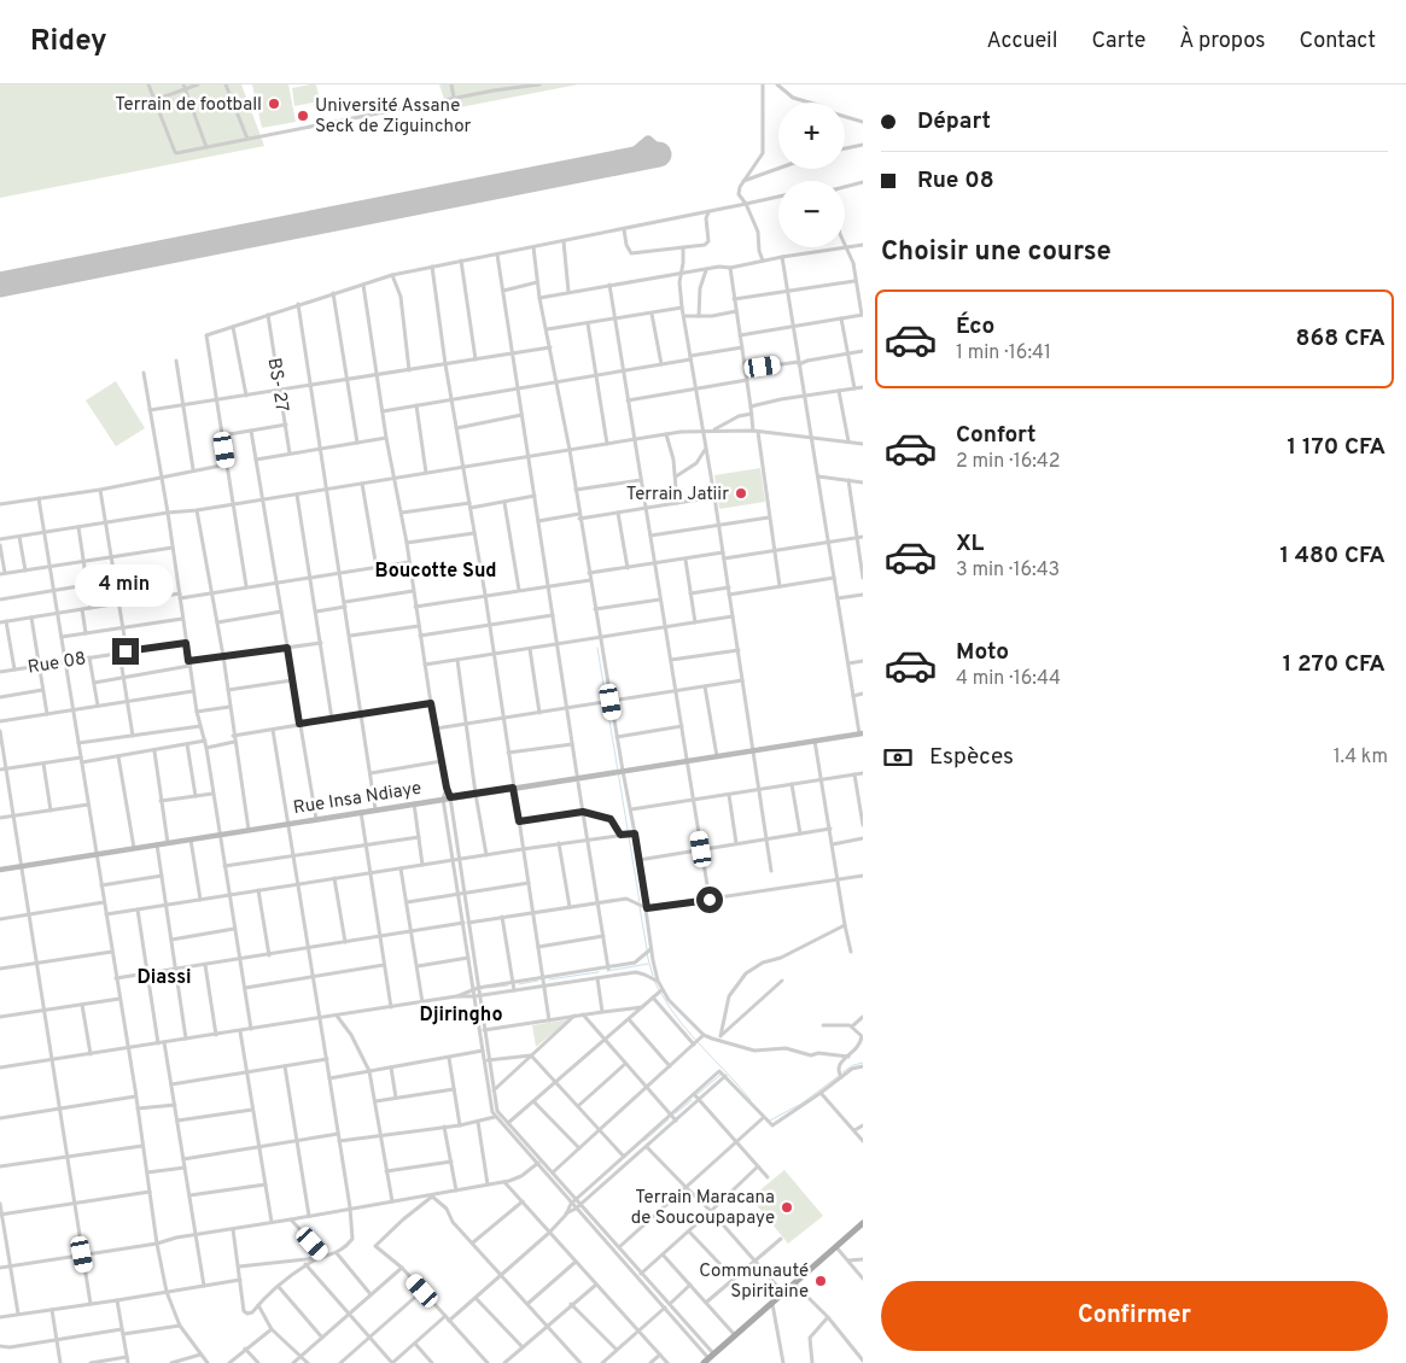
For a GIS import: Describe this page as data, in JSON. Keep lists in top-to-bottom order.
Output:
{
  "streets": {
    "main road": ["Rue Insa Ndiaye"],
    "street": ["BS- 27", "Rue 08"]
  },
  "districts": ["Boucotte Sud", "Diassi", "Djiringho"],
  "places": [
    "Terrain de football",
    "Université Assane Seck de Ziguinchor",
    "Terrain Jatiir",
    "Terrain Maracana de Soucoupapaye",
    "Communauté Spiritaine"
  ],
  "page": {
    "header": "Ridey",
    "nav": [
      "Accueil",
      "Carte",
      "À propos",
      "Contact"
    ],
    "banner": ["Départ", "Rue 08"],
    "map_buttons": ["+", "−"],
    "heading": "Choisir une course",
    "list": [
      {
        "name": "Éco",
        "note": "1 min · 16:41",
        "value": "868 CFA"
      },
      {
        "name": "Confort",
        "note": "2 min · 16:42",
        "value": "1 170 CFA"
      },
      {
        "name": "XL",
        "note": "3 min · 16:43",
        "value": "1 480 CFA"
      },
      {
        "name": "Moto",
        "note": "4 min · 16:44",
        "value": "1 270 CFA"
      }
    ],
    "bubble": "4 min",
    "pay": ["Espèces", "1.4 km"],
    "buttons": "Confirmer"
  }
}
